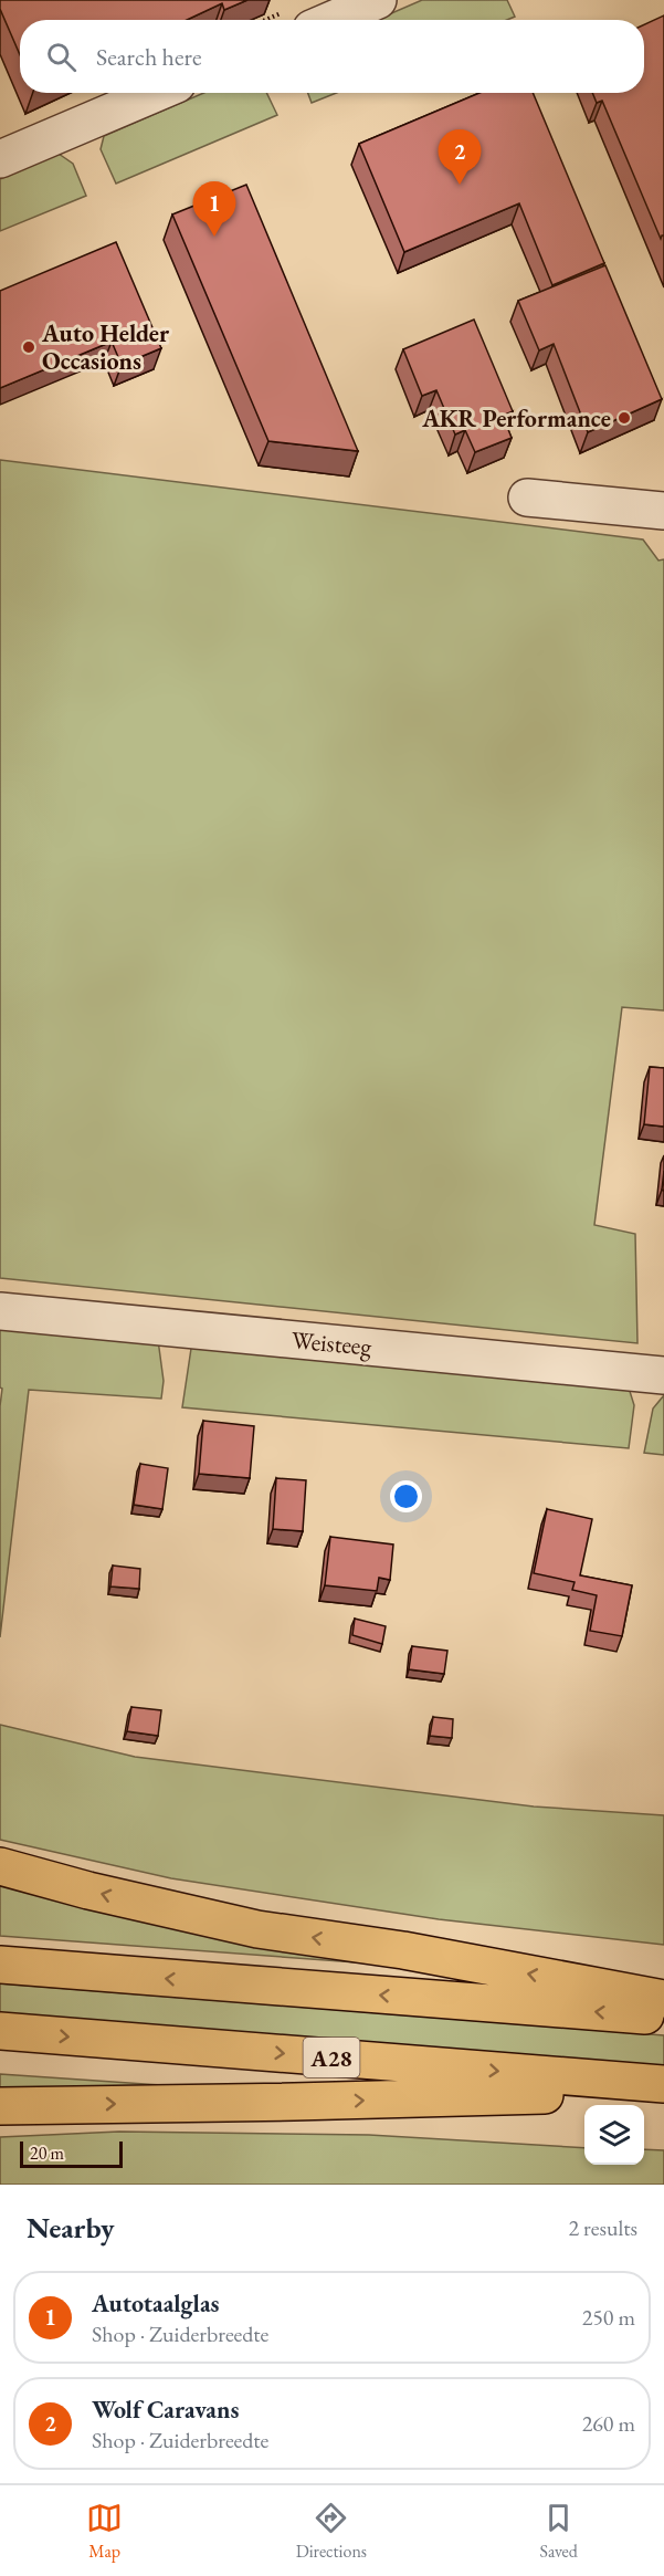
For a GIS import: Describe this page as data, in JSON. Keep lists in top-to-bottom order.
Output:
{
  "streets": {
    "highway": ["A28"],
    "street": ["Weisteeg"]
  },
  "places": ["Auto Helder Occasions", "AKR Performance"],
  "scale_bar": "20 m",
  "page": {
    "search": "Search here",
    "pins": ["2", "1"],
    "scale": "20 m",
    "heading": ["Nearby", "2 results"],
    "list": [
      {
        "mark": "1",
        "name": "Autotaalglas",
        "note": "Shop · Zuiderbreedte",
        "value": "250 m"
      },
      {
        "mark": "2",
        "name": "Wolf Caravans",
        "note": "Shop · Zuiderbreedte",
        "value": "260 m"
      }
    ],
    "nav": ["Map", "Directions", "Saved"]
  }
}
